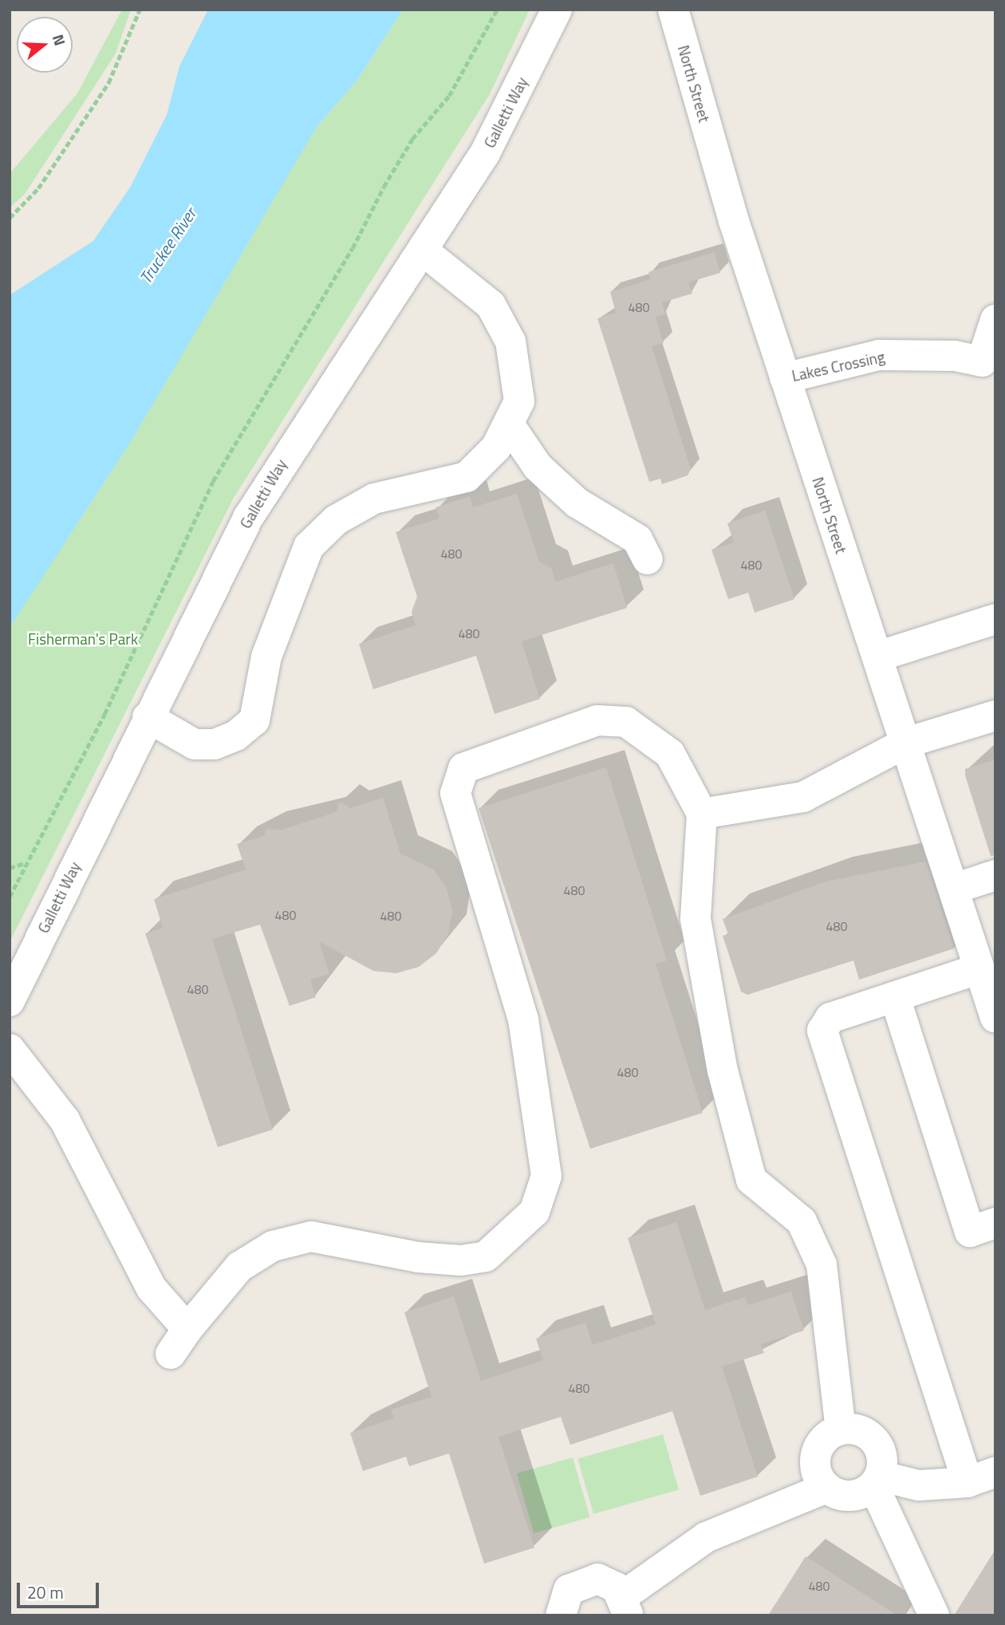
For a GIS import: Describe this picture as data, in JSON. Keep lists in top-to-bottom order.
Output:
{
  "streets": {
    "street": ["North Street", "Galletti Way", "Lakes Crossing"]
  },
  "crossings": [
    ["North Street", "Lakes Crossing"]
  ],
  "water": ["Truckee River"],
  "parks": ["Fisherman's Park"],
  "house_numbers": [
    "480",
    "480",
    "480",
    "480",
    "480",
    "480",
    "480",
    "480",
    "480",
    "480",
    "480",
    "480"
  ],
  "scale_bar": "20 m",
  "north": "right"
}
